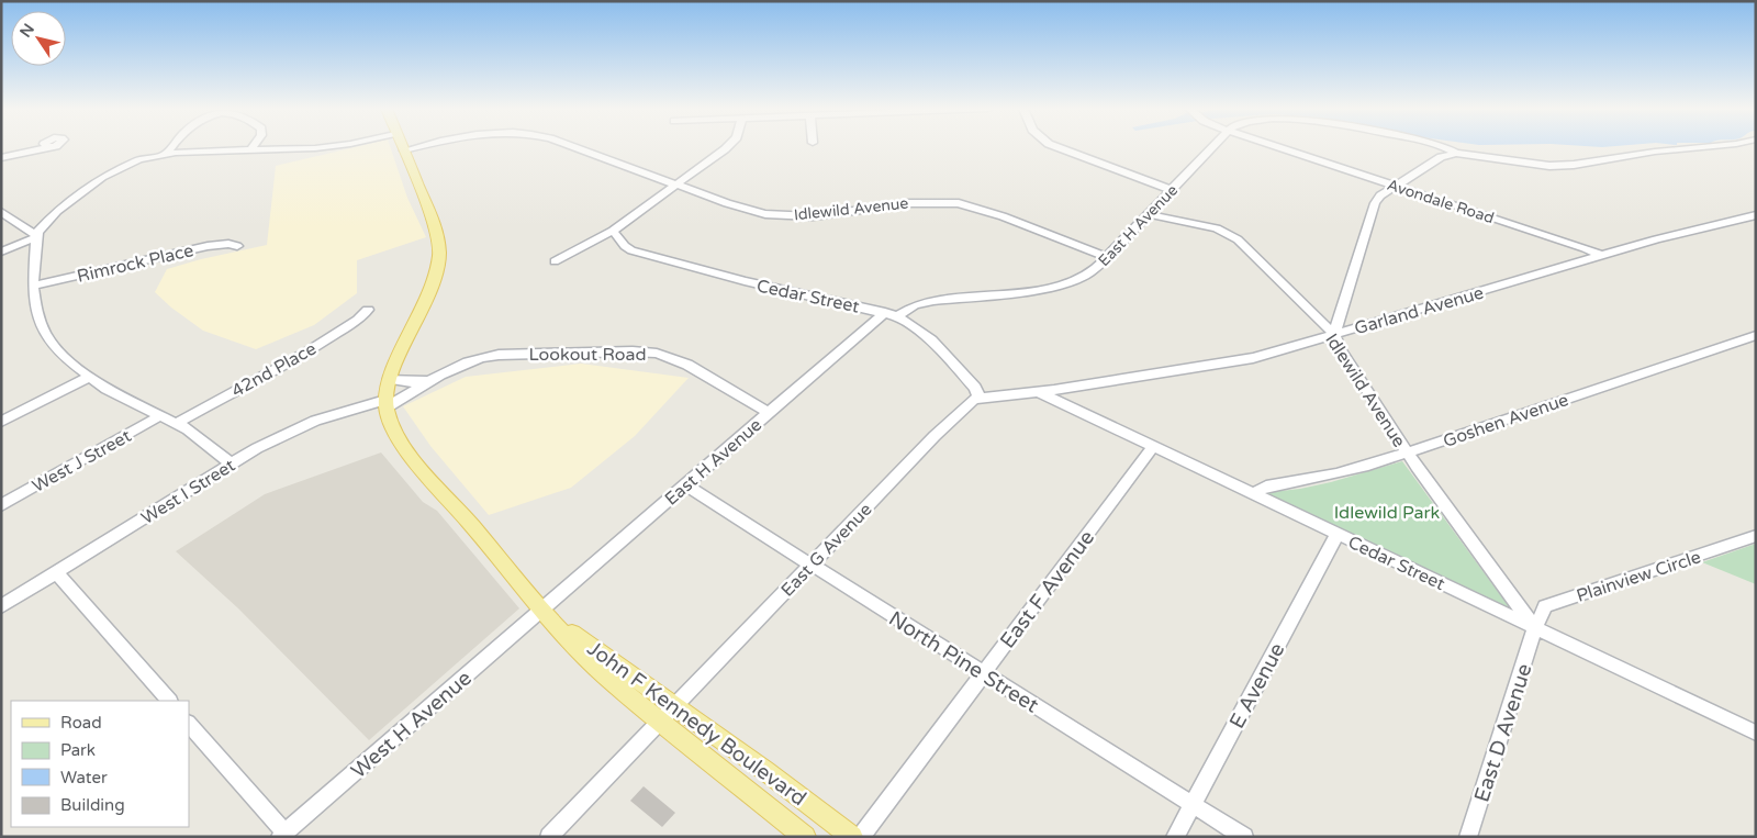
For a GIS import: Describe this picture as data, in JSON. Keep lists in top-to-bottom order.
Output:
{
  "streets": {
    "main road": ["John F Kennedy Boulevard"],
    "street": [
      "Avondale Road",
      "Idlewild Avenue",
      "East H Avenue",
      "Rimrock Place",
      "Cedar Street",
      "Garland Avenue",
      "Lookout Road",
      "42nd Place",
      "Goshen Avenue",
      "West J Street",
      "West I Street",
      "East G Avenue",
      "Plainview Circle",
      "East F Avenue",
      "North Pine Street",
      "E Avenue",
      "West H Avenue",
      "East D Avenue"
    ]
  },
  "crossings": [
    ["Avondale Road", "Garland Avenue"],
    ["Idlewild Avenue", "East H Avenue"],
    ["Idlewild Avenue", "Cedar Street"],
    ["Idlewild Avenue", "Garland Avenue"],
    ["Idlewild Avenue", "Goshen Avenue"],
    ["Idlewild Avenue", "Plainview Circle"],
    ["Idlewild Avenue", "John F Kennedy Boulevard"],
    ["Idlewild Avenue", "East D Avenue"],
    ["East H Avenue", "Cedar Street"],
    ["East H Avenue", "Lookout Road"],
    ["East H Avenue", "North Pine Street"],
    ["East H Avenue", "John F Kennedy Boulevard"],
    ["East H Avenue", "West H Avenue"],
    ["Cedar Street", "Garland Avenue"],
    ["Cedar Street", "Goshen Avenue"],
    ["Cedar Street", "East G Avenue"],
    ["Cedar Street", "Plainview Circle"],
    ["Cedar Street", "East F Avenue"],
    ["Cedar Street", "E Avenue"],
    ["Cedar Street", "East D Avenue"],
    ["Garland Avenue", "East G Avenue"],
    ["Lookout Road", "West I Street"],
    ["Lookout Road", "John F Kennedy Boulevard"],
    ["West I Street", "John F Kennedy Boulevard"],
    ["East G Avenue", "North Pine Street"],
    ["East G Avenue", "John F Kennedy Boulevard"],
    ["Plainview Circle", "East D Avenue"],
    ["East F Avenue", "North Pine Street"],
    ["North Pine Street", "E Avenue"],
    ["John F Kennedy Boulevard", "West H Avenue"]
  ],
  "parks": ["Idlewild Park"],
  "legend": [
    "Road",
    "Park",
    "Water",
    "Building"
  ],
  "north": "top left"
}
